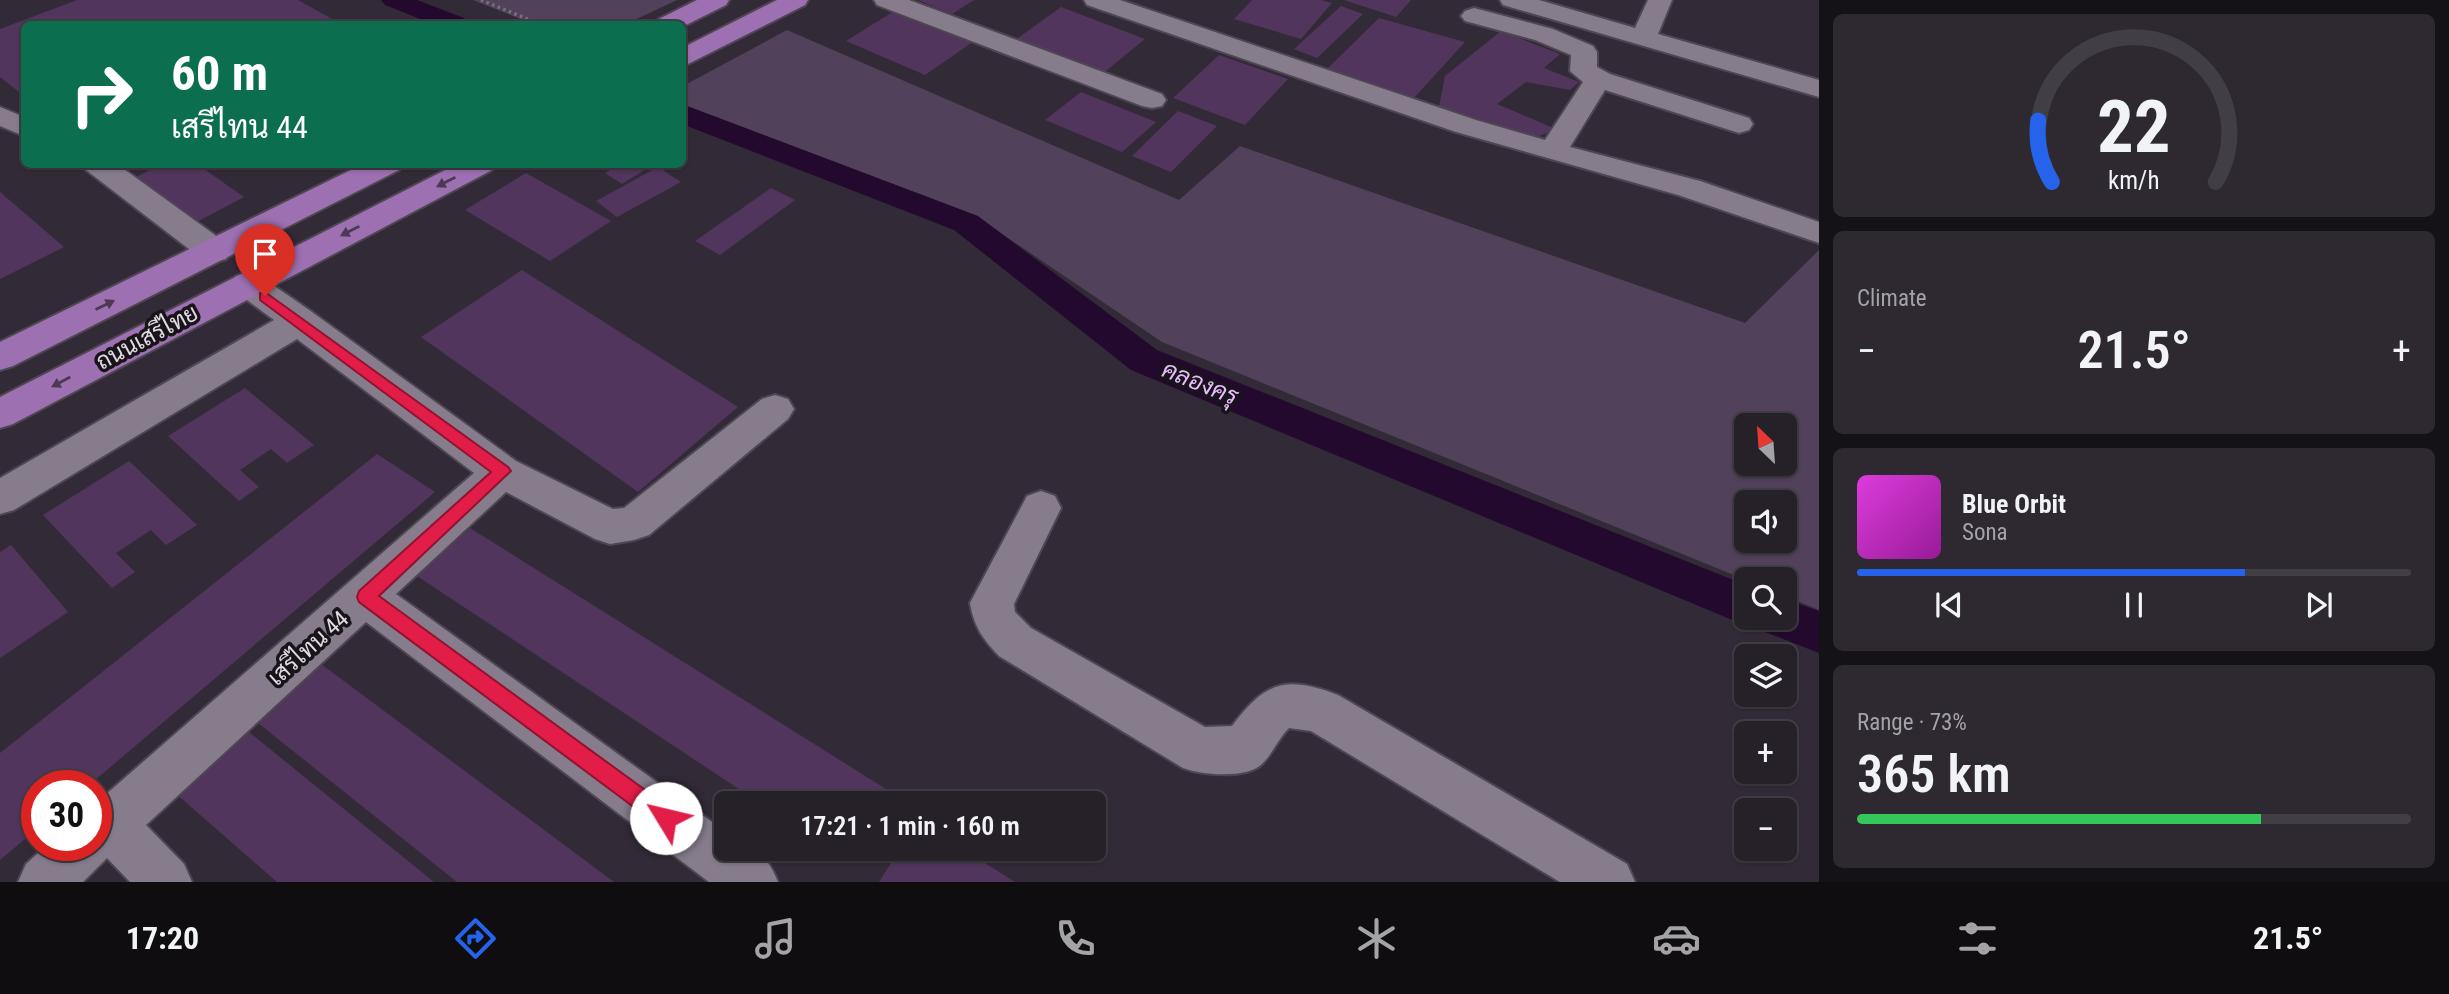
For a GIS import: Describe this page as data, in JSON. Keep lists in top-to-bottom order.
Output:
{
  "streets": {
    "main road": ["ถนนเสรีไทย"],
    "street": ["เสรีไทน 44"]
  },
  "water": ["คลองครุ"],
  "north": "top left",
  "page": {
    "turn": ["60 m", "เสรีไทน 44"],
    "tile": [
      "Climate",
      ["Range · 73%", "365 km"]
    ],
    "heat": ["−", "21.5°", "+"],
    "map_buttons": ["+", "−"],
    "song": ["Blue Orbit", "Sona"],
    "limit": "30",
    "trip": "17:21 · 1 min · 160 m",
    "tabs": ["17:20", "21.5°"],
    "gauge": ["22", "km/h"]
  }
}
